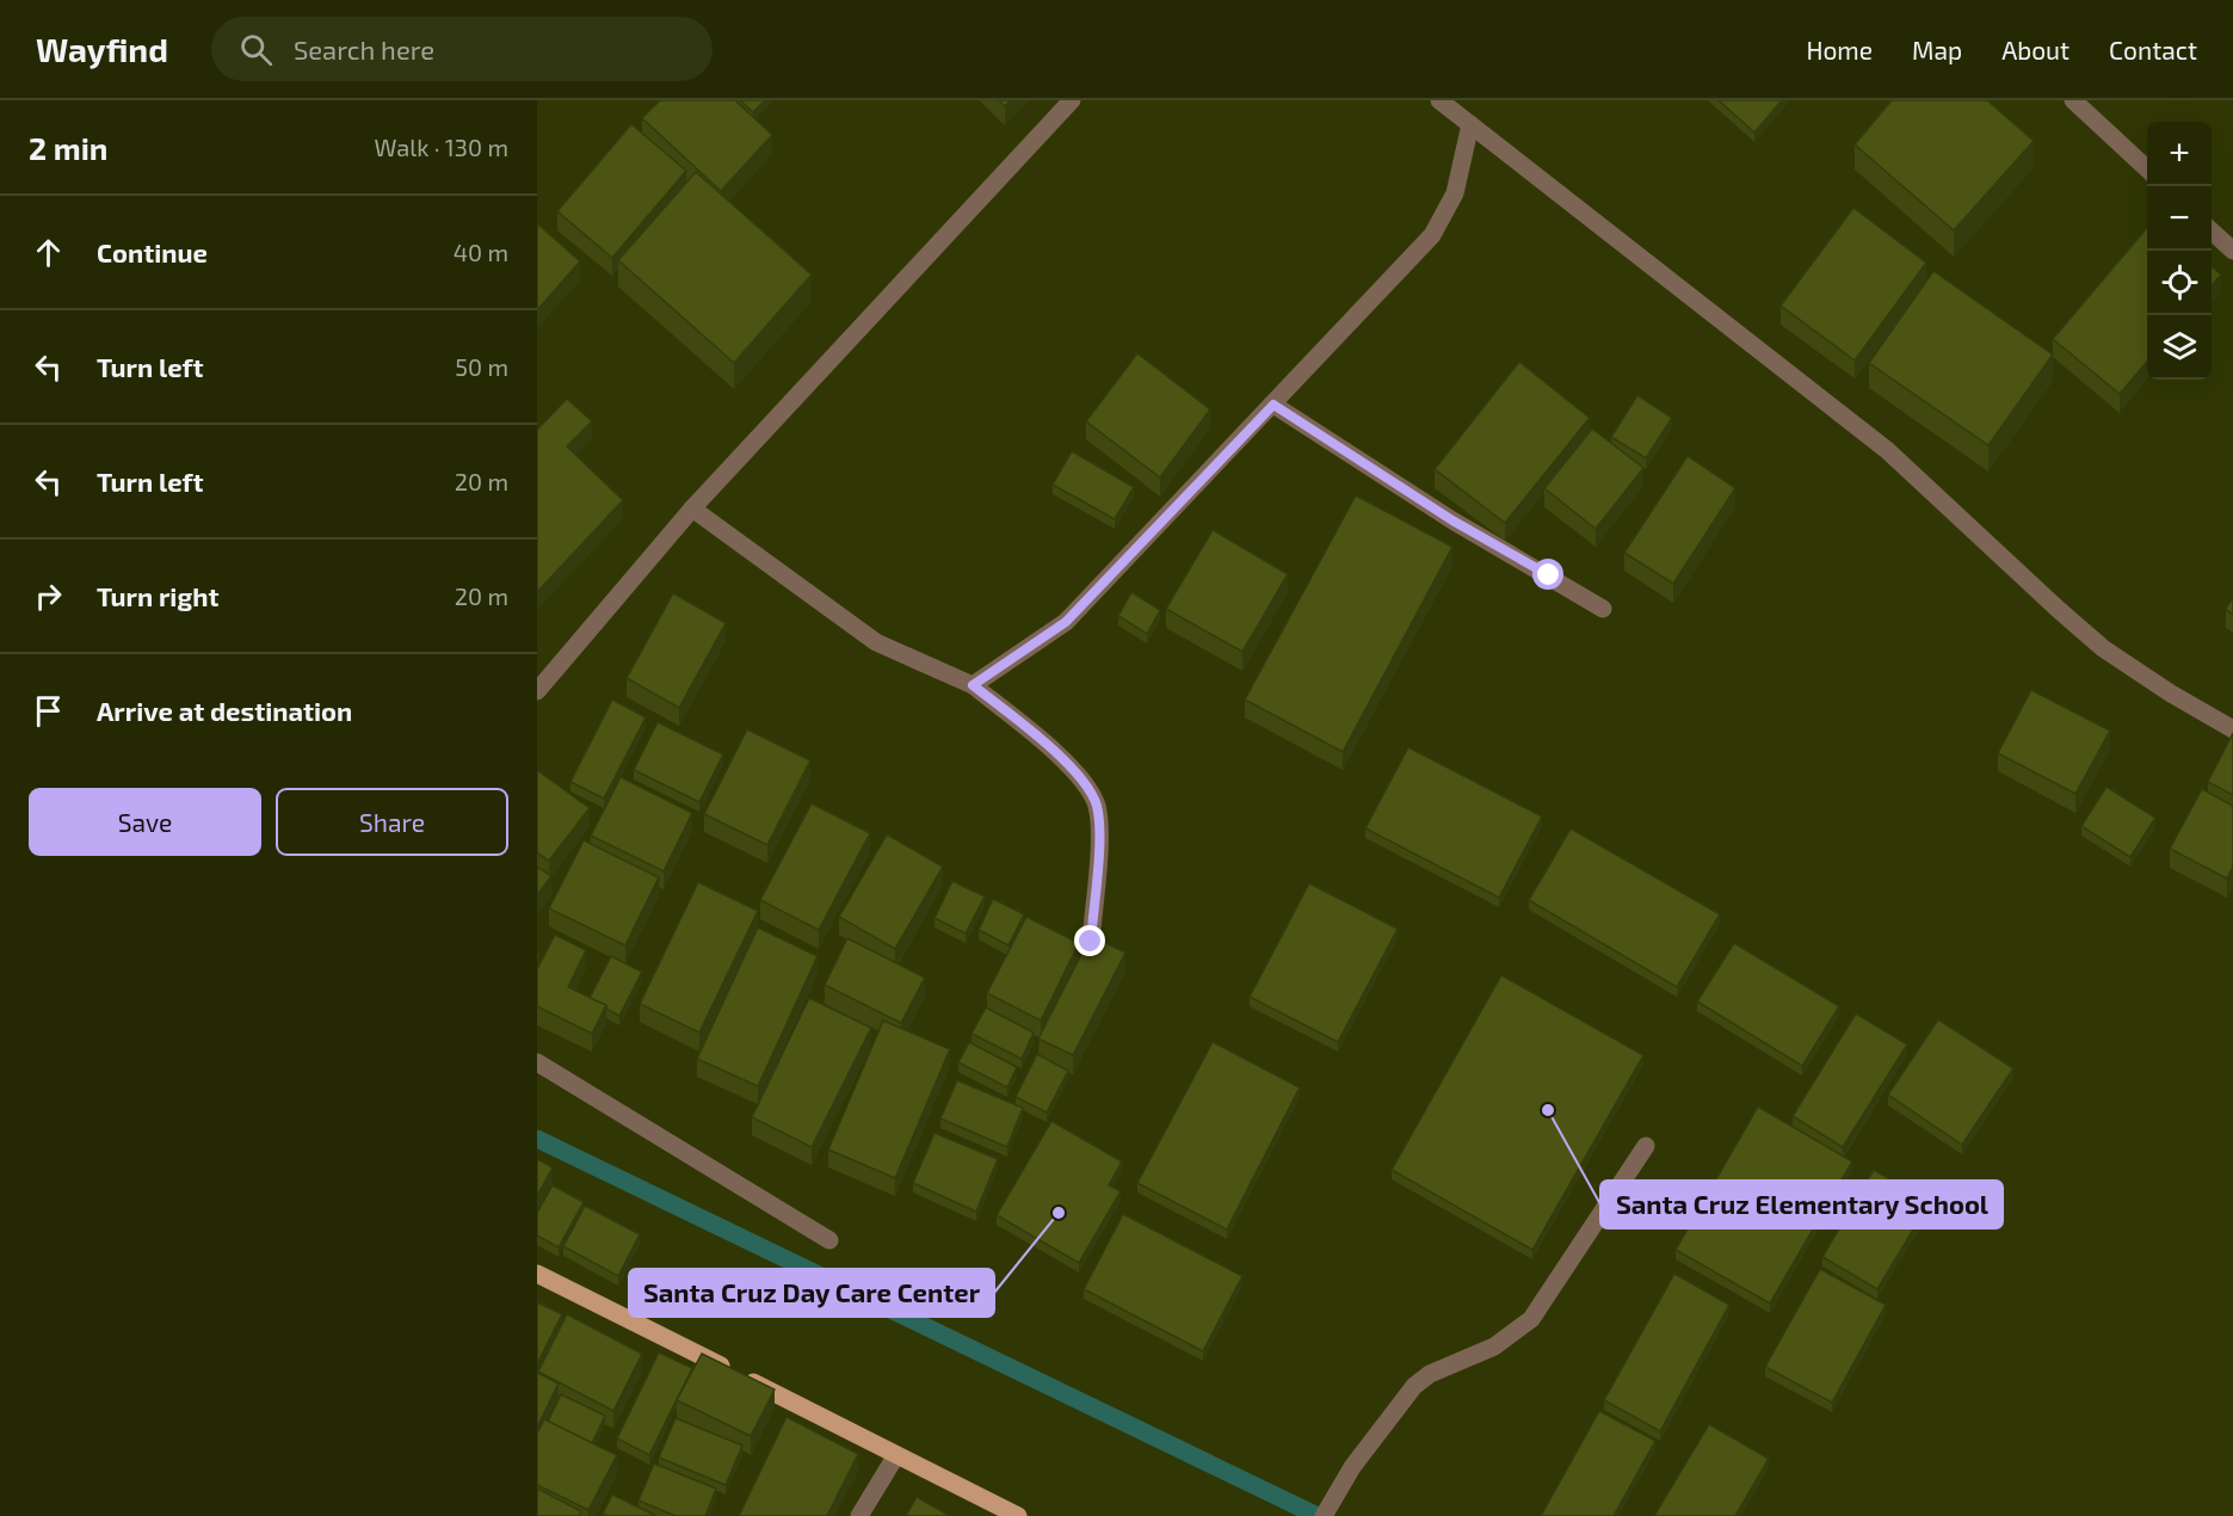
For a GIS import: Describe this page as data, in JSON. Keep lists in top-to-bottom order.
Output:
{
  "places": ["Santa Cruz Elementary School", "Santa Cruz Day Care Center"],
  "page": {
    "header": "Wayfind",
    "search": "Search here",
    "nav": [
      "Home",
      "Map",
      "About",
      "Contact"
    ],
    "heading": ["2 min", "Walk · 130 m"],
    "map_buttons": ["+", "−"],
    "list": [
      ["Continue", "40 m"],
      ["Turn left", "50 m"],
      ["Turn left", "20 m"],
      ["Turn right", "20 m"],
      "Arrive at destination"
    ],
    "buttons": ["Save", "Share"]
  }
}
